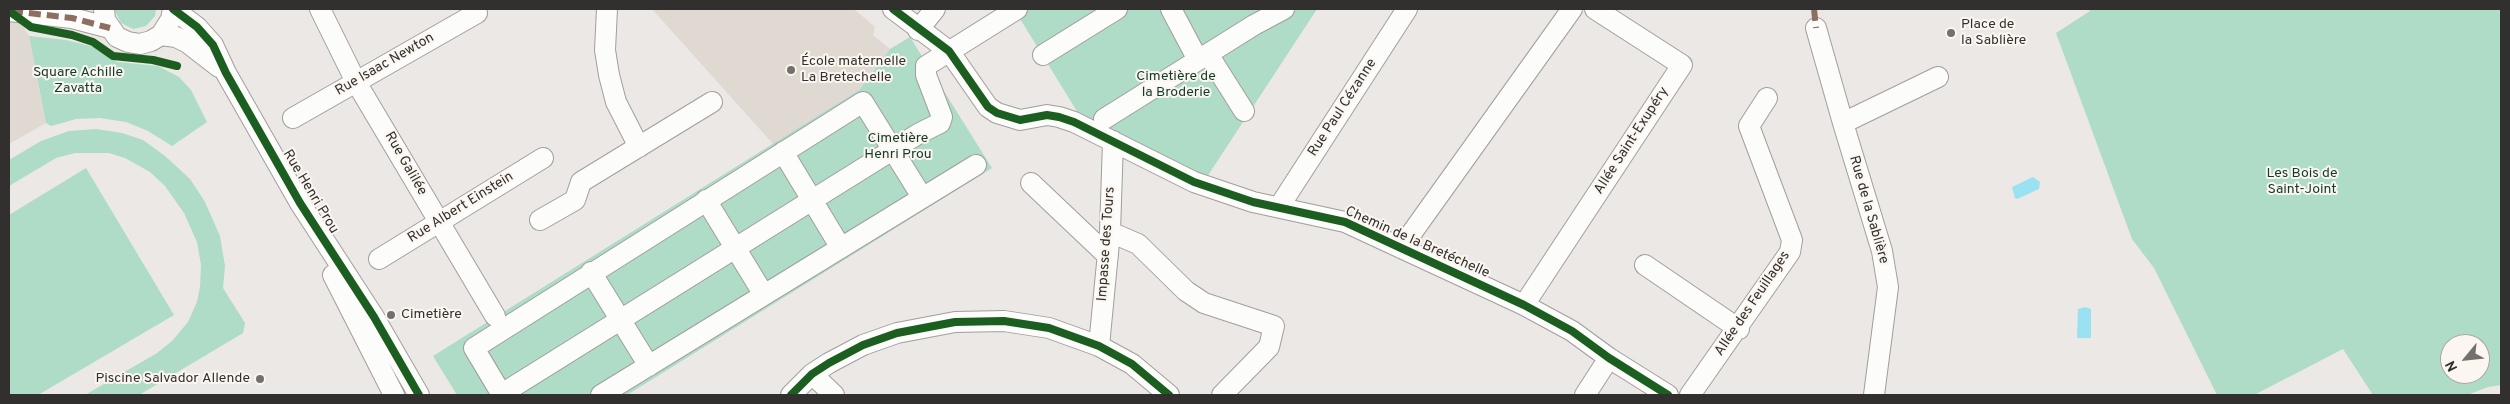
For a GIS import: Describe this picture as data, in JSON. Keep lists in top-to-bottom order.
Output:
{
  "streets": {
    "street": [
      "Rue Isaac Newton",
      "Rue Paul Cézanne",
      "Allée Saint-Exupéry",
      "Rue Galilée",
      "Rue Henri Prou",
      "Rue Albert Einstein",
      "Rue de la Sablière",
      "Chemin de la Bretéchelle",
      "Impasse des Tours",
      "Allée des Feuillages"
    ]
  },
  "crossings": [
    ["Rue Isaac Newton", "Rue Galilée"],
    ["Rue Paul Cézanne", "Chemin de la Bretéchelle"],
    ["Allée Saint-Exupéry", "Chemin de la Bretéchelle"],
    ["Rue Galilée", "Rue Albert Einstein"],
    ["Chemin de la Bretéchelle", "Impasse des Tours"]
  ],
  "parks": [
    "Square Achille Zavatta",
    "Cimetière de la Broderie",
    "Cimetière Henri Prou",
    "Les Bois de Saint-Joint"
  ],
  "places": [
    "Place de la Sablière",
    "École maternelle La Bretechelle",
    "Cimetière",
    "Piscine Salvador Allende"
  ],
  "north": "bottom left"
}
